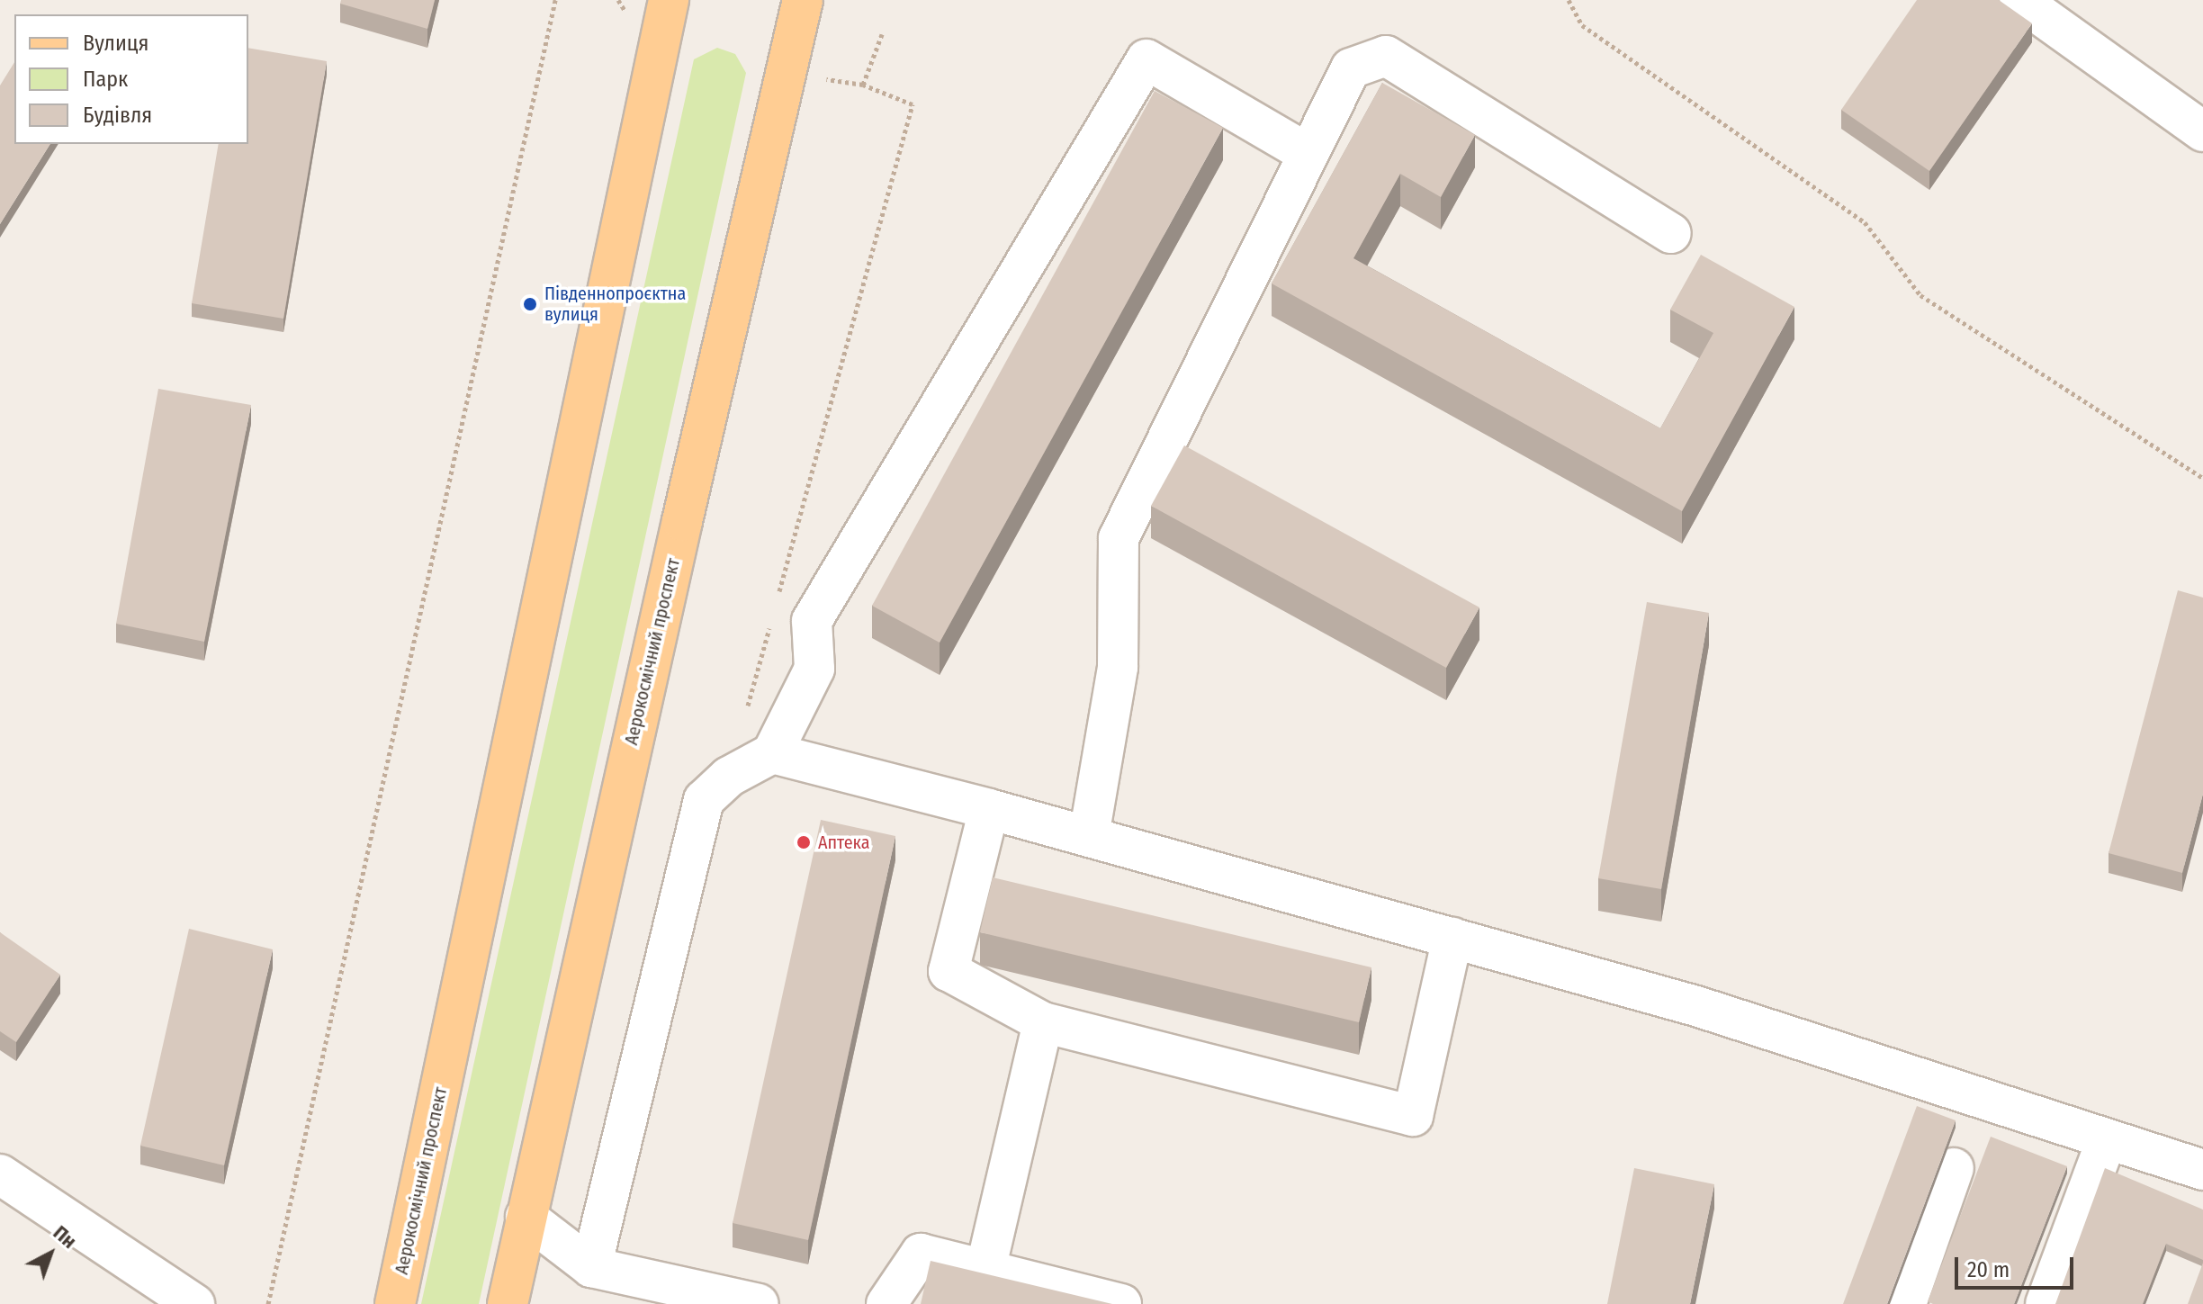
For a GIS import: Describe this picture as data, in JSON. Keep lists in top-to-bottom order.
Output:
{
  "streets": {
    "main road": ["Аерокосмічний проспект"]
  },
  "places": ["Південнопроєктна вулиця", "Аптека"],
  "legend": ["Вулиця", "Парк", "Будівля"],
  "scale_bar": "20 m",
  "north": "top right"
}
